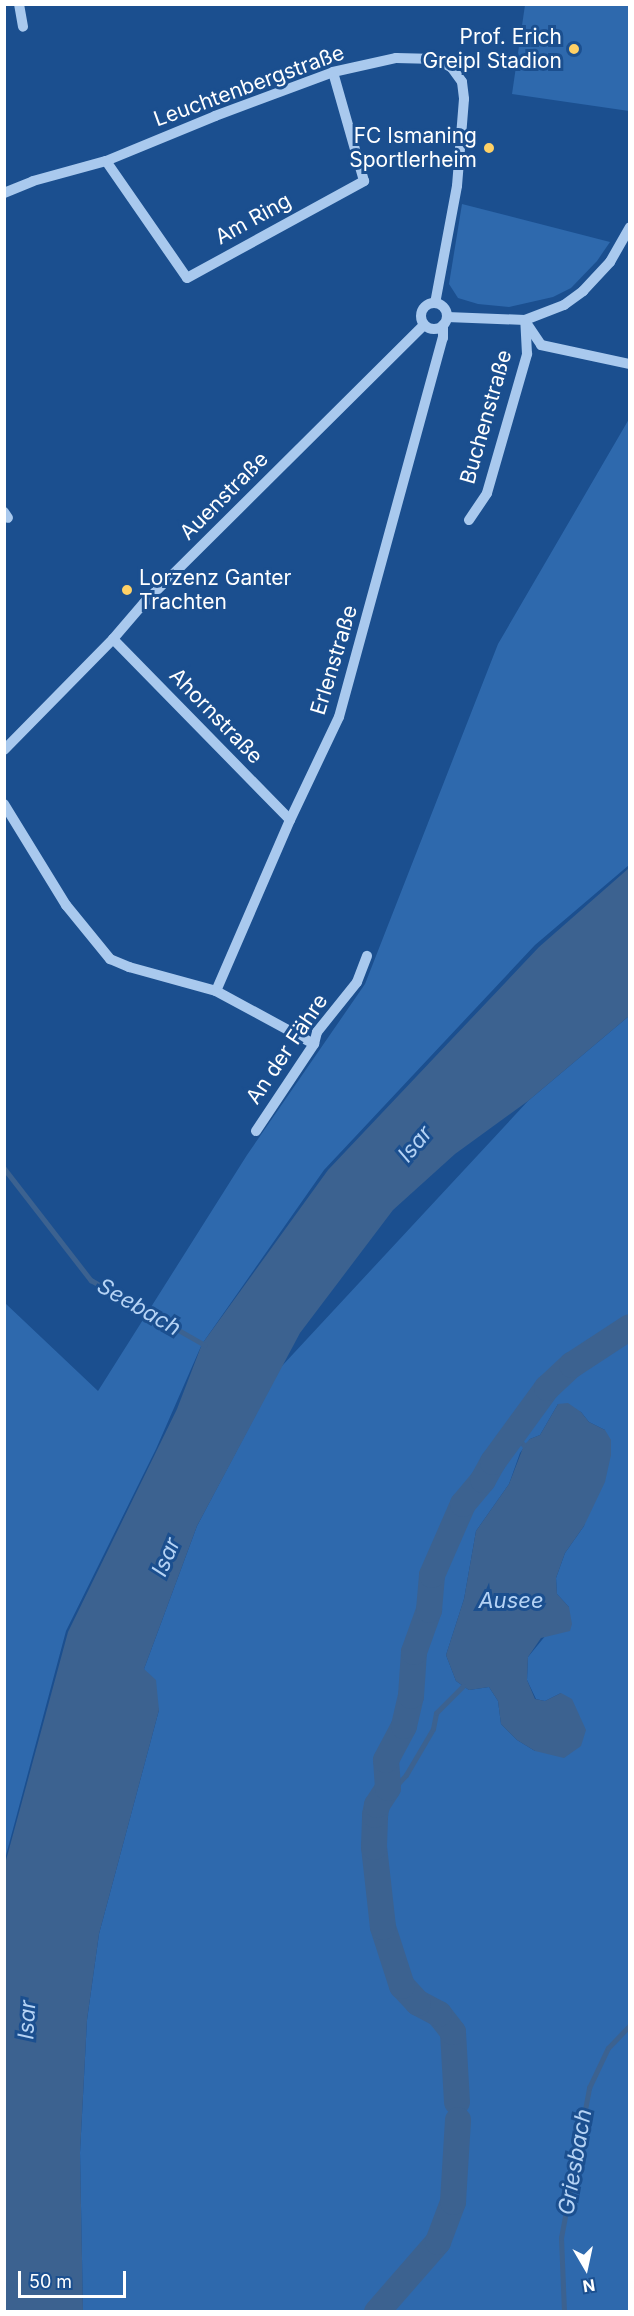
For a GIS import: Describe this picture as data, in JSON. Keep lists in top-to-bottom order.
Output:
{
  "streets": {
    "street": [
      "Leuchtenbergstraße",
      "Am Ring",
      "Buchenstraße",
      "Auenstraße",
      "Erlenstraße",
      "Ahornstraße",
      "An der Fähre"
    ]
  },
  "crossings": [
    ["Leuchtenbergstraße", "Am Ring"],
    ["Leuchtenbergstraße", "Auenstraße"],
    ["Leuchtenbergstraße", "Erlenstraße"],
    ["Auenstraße", "Erlenstraße"],
    ["Auenstraße", "Ahornstraße"],
    ["Erlenstraße", "Ahornstraße"]
  ],
  "water": [
    "Isar",
    "Seebach",
    "Ausee",
    "Griesbach"
  ],
  "places": ["Prof. Erich Greipl Stadion", "FC Ismaning Sportlerheim", "Lorzenz Ganter Trachten"],
  "scale_bar": "50 m",
  "north": "bottom"
}
